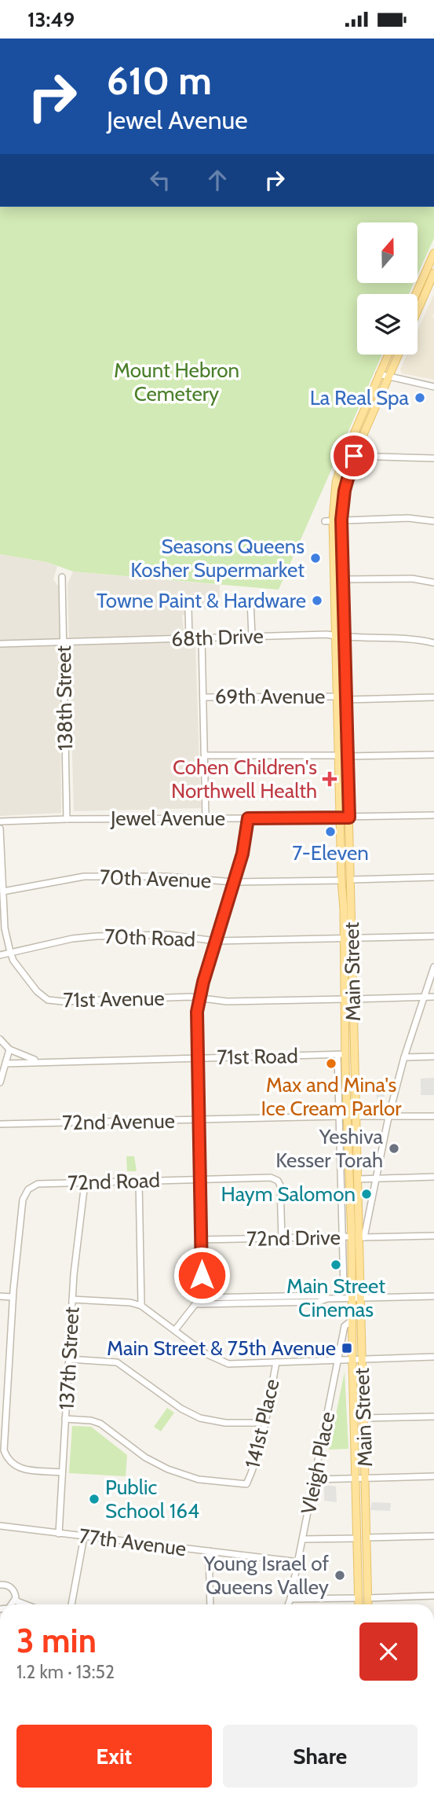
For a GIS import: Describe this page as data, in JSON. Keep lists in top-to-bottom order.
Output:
{
  "streets": {
    "main road": ["Main Street"],
    "street": [
      "68th Drive",
      "69th Avenue",
      "138th Street",
      "Jewel Avenue",
      "70th Avenue",
      "70th Road",
      "71st Avenue",
      "71st Road",
      "72nd Avenue",
      "72nd Road",
      "72nd Drive",
      "137th Street",
      "141st Place",
      "Vleigh Place",
      "77th Avenue"
    ]
  },
  "crossings": [
    ["68th Drive", "138th Street"],
    ["68th Drive", "Main Street"],
    ["69th Avenue", "Main Street"],
    ["138th Street", "Jewel Avenue"],
    ["Jewel Avenue", "Main Street"],
    ["70th Avenue", "Main Street"],
    ["70th Road", "Main Street"],
    ["70th Road", "71st Avenue"],
    ["Main Street", "71st Avenue"],
    ["Main Street", "71st Road"],
    ["Main Street", "72nd Avenue"],
    ["Main Street", "72nd Drive"],
    ["Main Street", "Vleigh Place"],
    ["72nd Road", "72nd Drive"],
    ["72nd Road", "137th Street"],
    ["137th Street", "141st Place"],
    ["137th Street", "77th Avenue"],
    ["Vleigh Place", "77th Avenue"]
  ],
  "parks": ["Mount Hebron Cemetery"],
  "places": {
    "other": [
      "La Real Spa",
      "Seasons Queens Kosher Supermarket",
      "Towne Paint & Hardware",
      "7-Eleven",
      "Max and Mina's Ice Cream Parlor",
      "Yeshiva Kesser Torah",
      "Haym Salomon",
      "Main Street Cinemas",
      "Public School 164",
      "Young Israel of Queens Valley"
    ],
    "health": ["Cohen Children's Northwell Health"],
    "transit": ["Main Street & 75th Avenue"]
  },
  "north": "top",
  "page": {
    "status": "13:49",
    "turn": ["610 m", "Jewel Avenue"],
    "heading": ["3 min", "1.2 km · 13:52"],
    "buttons": ["Exit", "Share"]
  }
}
